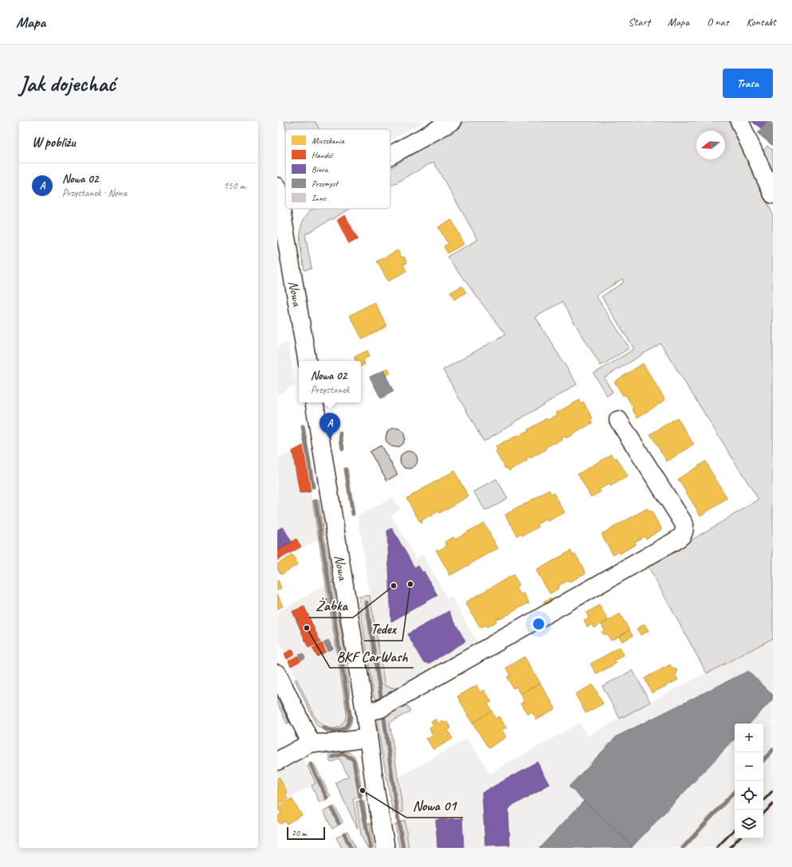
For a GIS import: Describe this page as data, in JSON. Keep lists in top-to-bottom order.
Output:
{
  "streets": {
    "street": ["Nowa"]
  },
  "places": [
    "Tedex",
    "Żabka",
    "BKF CarWash",
    "Nowa 01"
  ],
  "legend": [
    "Mieszkania",
    "Handel",
    "Biura",
    "Przemysł",
    "Inne"
  ],
  "scale_bar": "20 m",
  "north": "left",
  "page": {
    "header": "Mapa",
    "nav": [
      "Start",
      "Mapa",
      "O nas",
      "Kontakt"
    ],
    "buttons": "Trasa",
    "title": "Jak dojechać",
    "heading": "W pobliżu",
    "list": [
      {
        "mark": "A",
        "name": "Nowa 02",
        "note": "Przystanek · Nowa",
        "value": "150 m"
      }
    ],
    "popup": ["Nowa 02", "Przystanek"],
    "pins": "A",
    "map_buttons": ["+", "−"],
    "scale": "20 m"
  }
}
